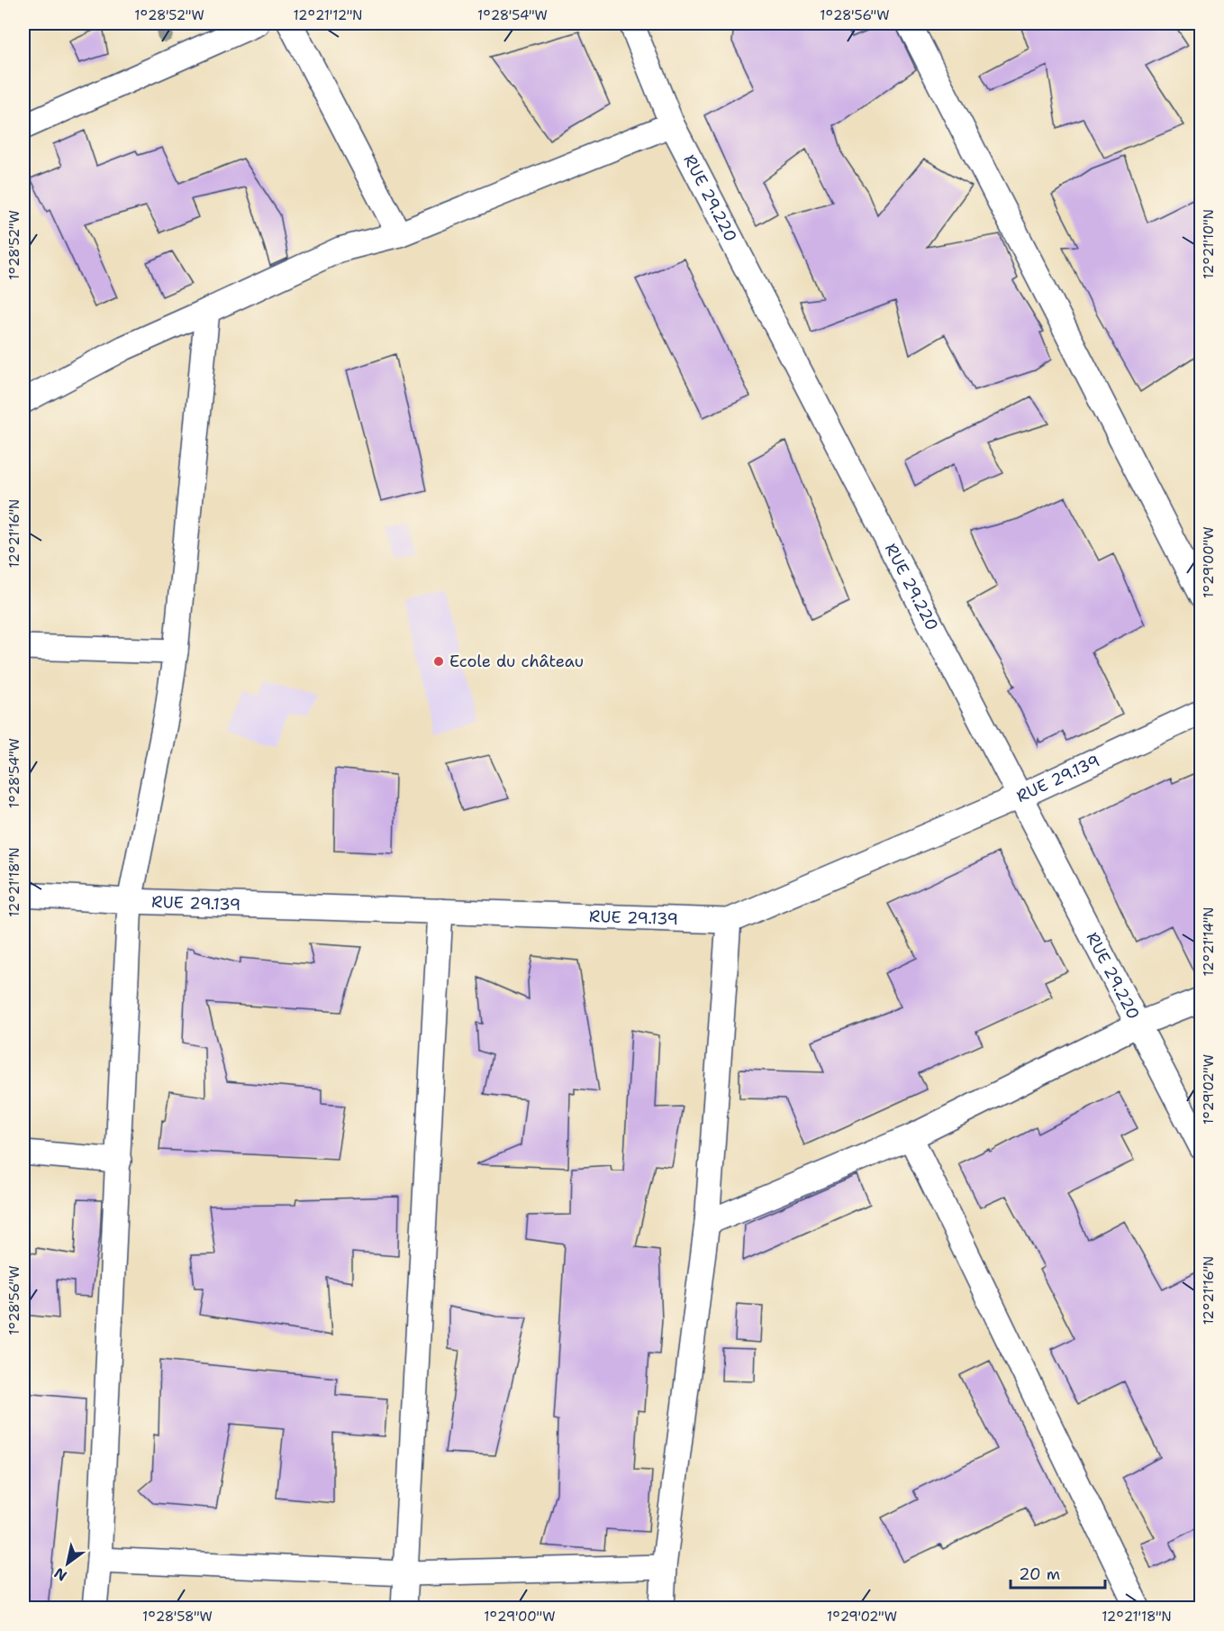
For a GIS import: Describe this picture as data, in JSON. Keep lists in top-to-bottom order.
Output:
{
  "streets": {
    "street": ["RUE 29.220", "RUE 29.139"]
  },
  "crossings": [
    ["RUE 29.220", "RUE 29.139"]
  ],
  "places": ["Ecole du château"],
  "scale_bar": "20 m",
  "north": "bottom left",
  "coordinates": [
    "1°28'52\"W",
    "12°21'12\"N",
    "1°28'54\"W",
    "1°28'56\"W",
    "12°21'10\"N",
    "12°21'16\"N",
    "1°29'00\"W",
    "12°21'18\"N",
    "12°21'14\"N",
    "1°29'02\"W",
    "1°28'58\"W"
  ]
}
